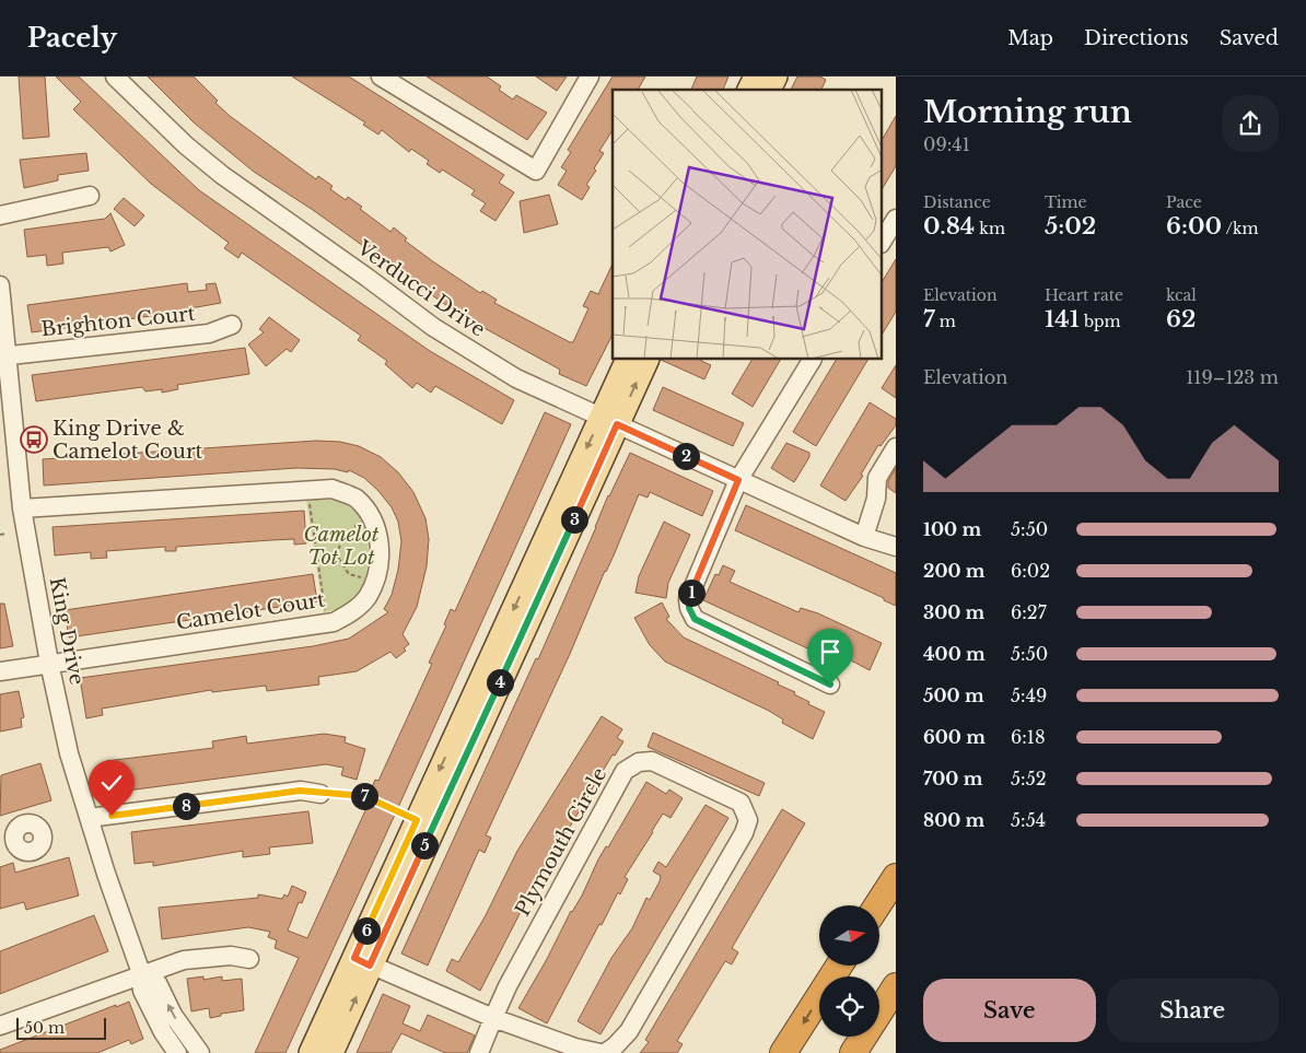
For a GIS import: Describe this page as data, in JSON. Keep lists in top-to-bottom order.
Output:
{
  "streets": {
    "street": [
      "Verducci Drive",
      "Brighton Court",
      "Camelot Court",
      "King Drive",
      "Plymouth Circle"
    ]
  },
  "crossings": [
    ["Brighton Court", "King Drive"],
    ["Camelot Court", "King Drive"]
  ],
  "parks": ["Camelot Tot Lot"],
  "places": {
    "bus stop": ["King Drive & Camelot Court"]
  },
  "scale_bar": "50 m",
  "north": "right",
  "page": {
    "header": "Pacely",
    "nav": ["Map", "Directions", "Saved"],
    "heading": ["Morning run", "09:41"],
    "stats": [
      ["Distance", "0.84 km"],
      ["Time", "5:02"],
      ["Pace", "6:00 /km"],
      ["Elevation", "7 m"],
      ["Heart rate", "141 bpm"],
      ["kcal", "62"]
    ],
    "chart": ["Elevation", "119–123 m"],
    "pins": [
      "2",
      "3",
      "1",
      "4",
      "7",
      "8",
      "5",
      "6"
    ],
    "list": [
      {
        "name": "100 m",
        "note": "5:50"
      },
      {
        "name": "200 m",
        "note": "6:02"
      },
      {
        "name": "300 m",
        "note": "6:27"
      },
      {
        "name": "400 m",
        "note": "5:50"
      },
      {
        "name": "500 m",
        "note": "5:49"
      },
      {
        "name": "600 m",
        "note": "6:18"
      },
      {
        "name": "700 m",
        "note": "5:52"
      },
      {
        "name": "800 m",
        "note": "5:54"
      }
    ],
    "buttons": ["Save", "Share"],
    "scale": "50 m"
  }
}
